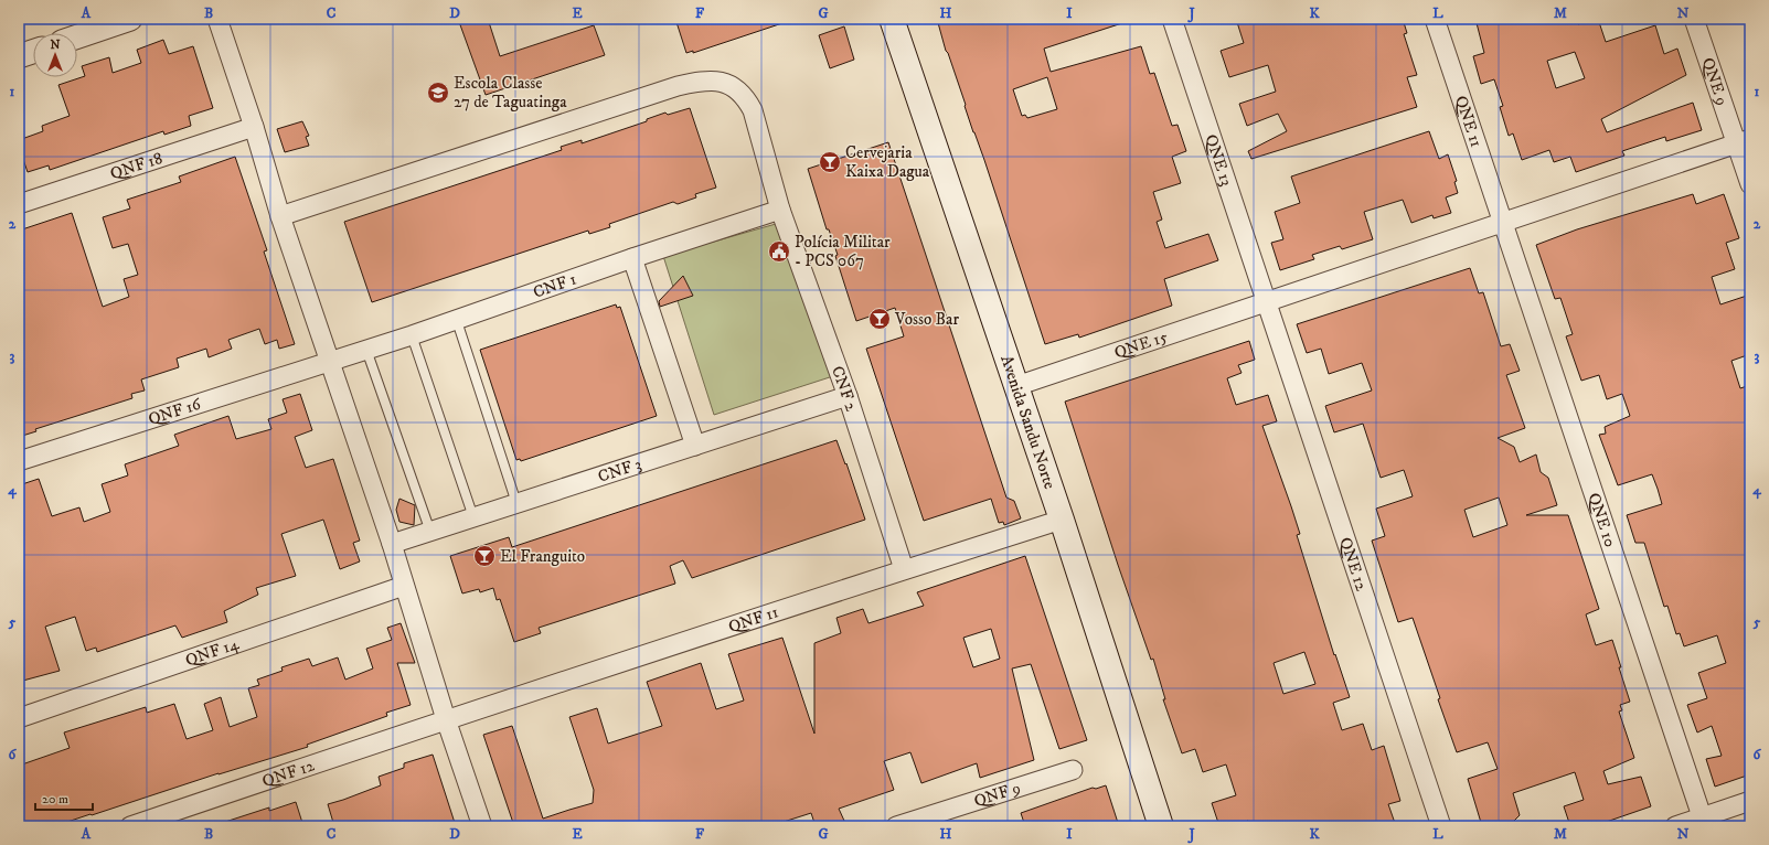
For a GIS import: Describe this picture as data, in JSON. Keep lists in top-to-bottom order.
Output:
{
  "streets": {
    "main road": ["Avenida Sandu Norte"],
    "street": [
      "QNE 9",
      "QNE 11",
      "QNE 13",
      "QNF 18",
      "CNF 1",
      "QNE 15",
      "CNF 2",
      "QNF 16",
      "CNF 3",
      "QNE 10",
      "QNE 12",
      "QNF 11",
      "QNF 14",
      "QNF 12",
      "QNF 9"
    ]
  },
  "crossings": [
    ["QNE 9", "QNE 15"],
    ["QNE 11", "QNE 15"],
    ["QNE 11", "QNE 10"],
    ["QNE 13", "QNE 15"],
    ["QNE 13", "QNE 12"],
    ["CNF 1", "CNF 2"],
    ["CNF 1", "QNF 16"],
    ["QNE 15", "Avenida Sandu Norte"],
    ["QNE 15", "QNE 10"],
    ["QNE 15", "QNE 12"],
    ["CNF 2", "CNF 3"],
    ["CNF 2", "QNF 11"],
    ["Avenida Sandu Norte", "QNF 11"],
    ["QNF 11", "QNF 12"]
  ],
  "places": {
    "school or university": ["Escola Classe 27 de Taguatinga"],
    "bar": ["Cervejaria Kaixa Dagua", "Vosso Bar", "El Franguito"],
    "public building": ["Polícia Militar - PCS 067"]
  },
  "scale_bar": "20 m",
  "north": "top",
  "grid": {
    "columns": [
      "A",
      "B",
      "C",
      "D",
      "E",
      "F",
      "G",
      "H",
      "I",
      "J",
      "K",
      "L",
      "M",
      "N"
    ],
    "rows": [
      "1",
      "2",
      "3",
      "4",
      "5",
      "6"
    ]
  }
}
